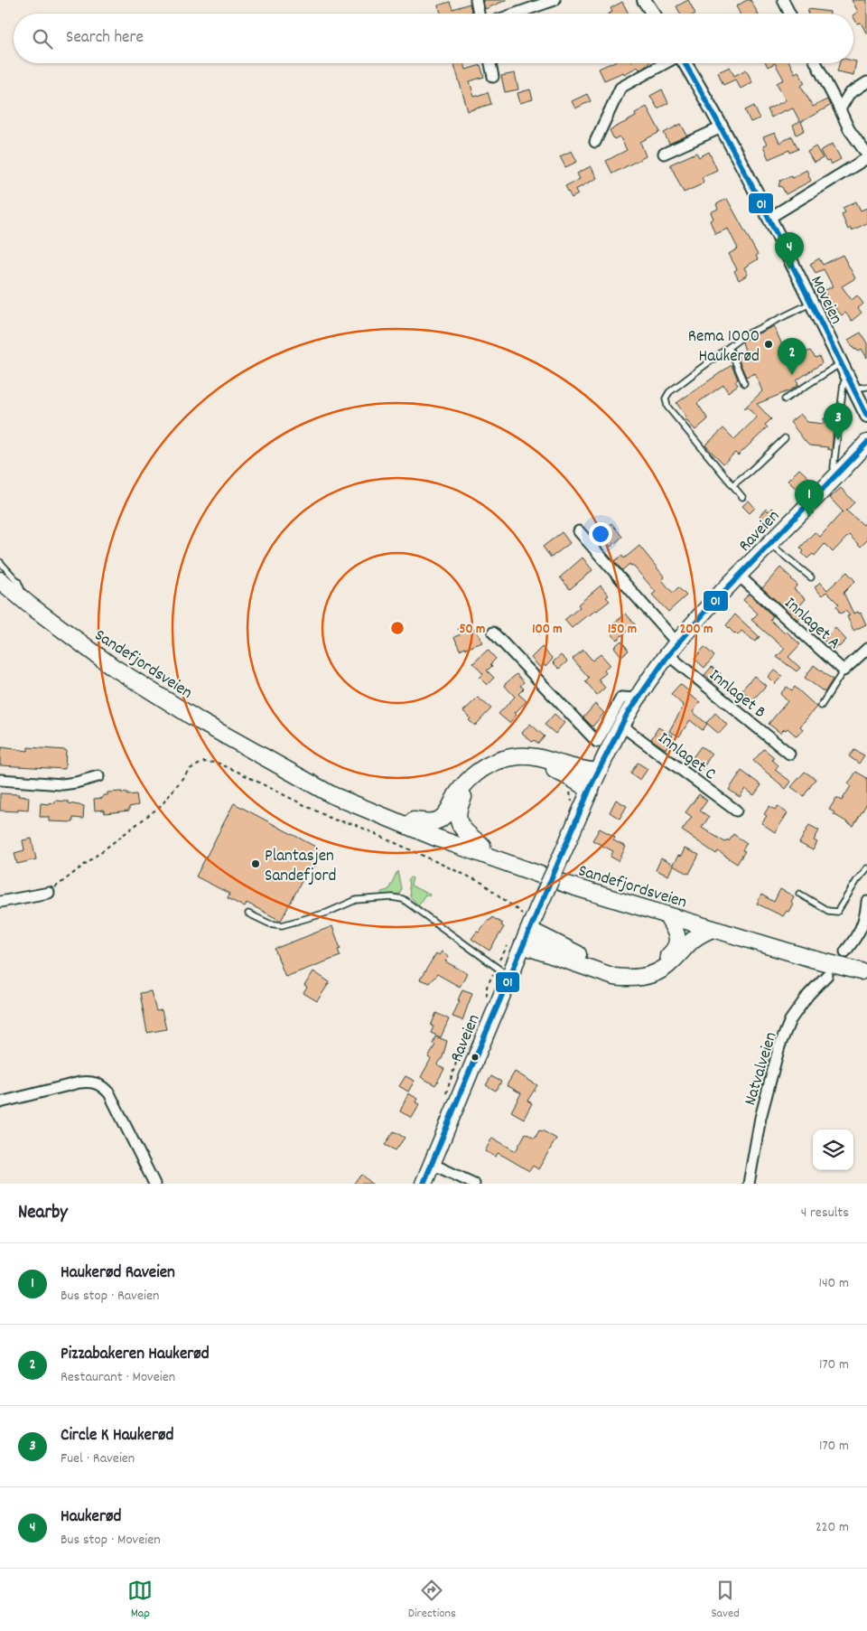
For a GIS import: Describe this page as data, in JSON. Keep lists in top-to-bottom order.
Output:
{
  "streets": {
    "main road": ["Raveien", "Sandefjordsveien"],
    "street": [
      "Moveien",
      "Innlaget A",
      "Innlaget B",
      "Innlaget C",
      "Natvalveien"
    ]
  },
  "crossings": [
    ["Raveien", "Innlaget A"],
    ["Raveien", "Innlaget B"],
    ["Raveien", "Innlaget C"]
  ],
  "places": ["Rema 1000 Haukerød", "Plantasjen Sandefjord"],
  "lines": ["transit line 01"],
  "page": {
    "search": "Search here",
    "pins": [
      "4",
      "2",
      "3",
      "1"
    ],
    "heading": ["Nearby", "4 results"],
    "list": [
      {
        "mark": "1",
        "name": "Haukerød Raveien",
        "note": "Bus stop · Raveien",
        "value": "140 m"
      },
      {
        "mark": "2",
        "name": "Pizzabakeren Haukerød",
        "note": "Restaurant · Moveien",
        "value": "170 m"
      },
      {
        "mark": "3",
        "name": "Circle K Haukerød",
        "note": "Fuel · Raveien",
        "value": "170 m"
      },
      {
        "mark": "4",
        "name": "Haukerød",
        "note": "Bus stop · Moveien",
        "value": "220 m"
      }
    ],
    "nav": ["Map", "Directions", "Saved"]
  },
  "rings": [
    "50 m",
    "100 m",
    "150 m",
    "200 m"
  ]
}
